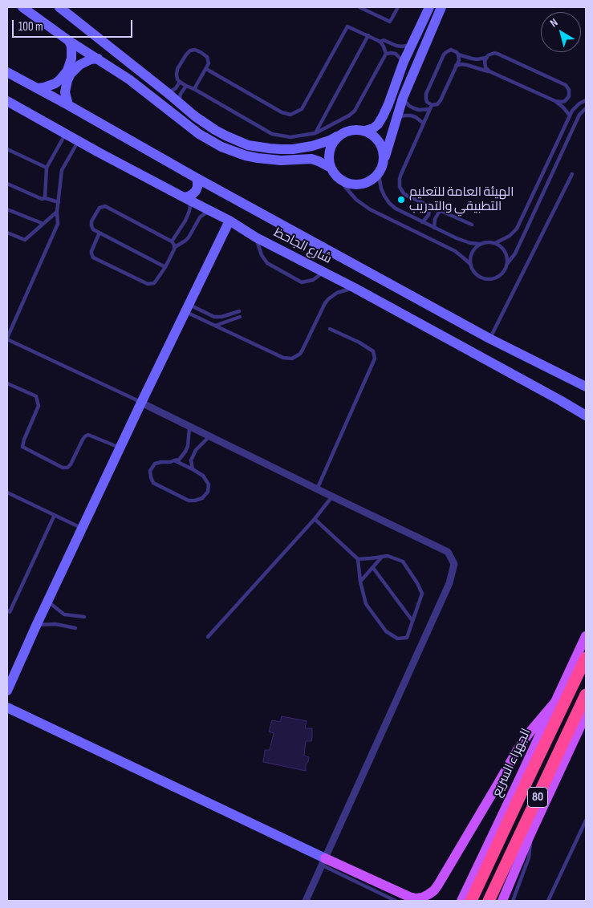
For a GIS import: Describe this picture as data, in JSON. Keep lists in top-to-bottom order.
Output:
{
  "streets": {
    "highway": ["الجهراء السريع", "80"],
    "street": ["شارع الجاحظ"]
  },
  "places": ["الهيئة العامة للتعليم التطبيقي والتدريب"],
  "scale_bar": "100 m",
  "north": "top left"
}
